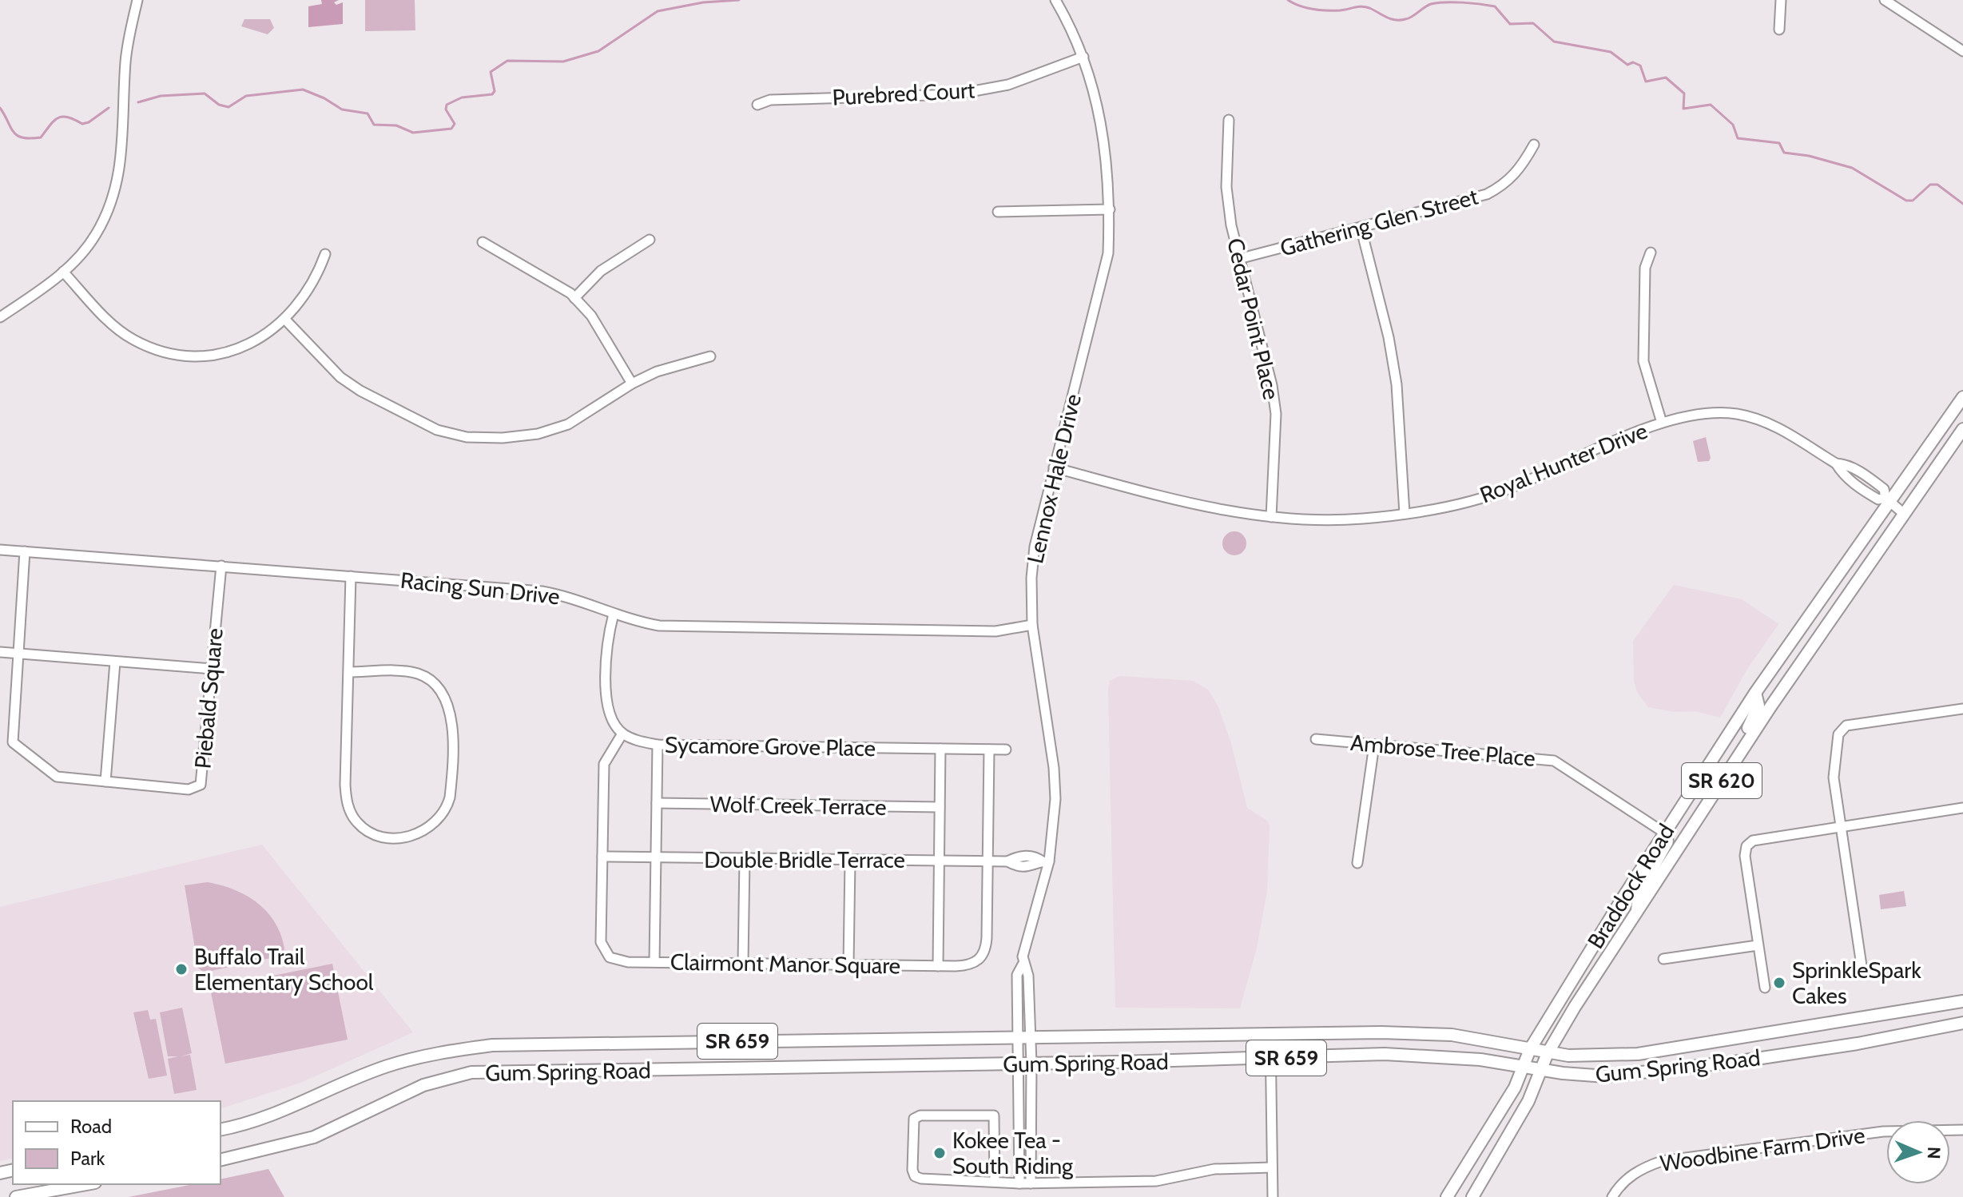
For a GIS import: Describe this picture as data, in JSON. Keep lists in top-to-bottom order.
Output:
{
  "streets": {
    "main road": [
      "SR 620",
      "Braddock Road",
      "SR 659",
      "Gum Spring Road"
    ],
    "street": [
      "Purebred Court",
      "Gathering Glen Street",
      "Cedar Point Place",
      "Royal Hunter Drive",
      "Lennox Hale Drive",
      "Racing Sun Drive",
      "Piebald Square",
      "Sycamore Grove Place",
      "Ambrose Tree Place",
      "Wolf Creek Terrace",
      "Double Bridle Terrace",
      "Clairmont Manor Square",
      "Woodbine Farm Drive"
    ]
  },
  "crossings": [
    ["Purebred Court", "Lennox Hale Drive"],
    ["Gathering Glen Street", "Cedar Point Place"],
    ["Cedar Point Place", "Royal Hunter Drive"],
    ["Royal Hunter Drive", "Lennox Hale Drive"],
    ["Royal Hunter Drive", "Braddock Road"],
    ["Lennox Hale Drive", "Racing Sun Drive"],
    ["Lennox Hale Drive", "Double Bridle Terrace"],
    ["Lennox Hale Drive", "Gum Spring Road"],
    ["Racing Sun Drive", "Piebald Square"],
    ["Sycamore Grove Place", "Clairmont Manor Square"],
    ["Ambrose Tree Place", "Braddock Road"],
    ["Double Bridle Terrace", "Clairmont Manor Square"],
    ["Braddock Road", "Gum Spring Road"]
  ],
  "places": ["Buffalo Trail Elementary School", "SprinkleSpark Cakes", "Kokee Tea - South Riding"],
  "legend": ["Road", "Park"],
  "north": "right"
}
